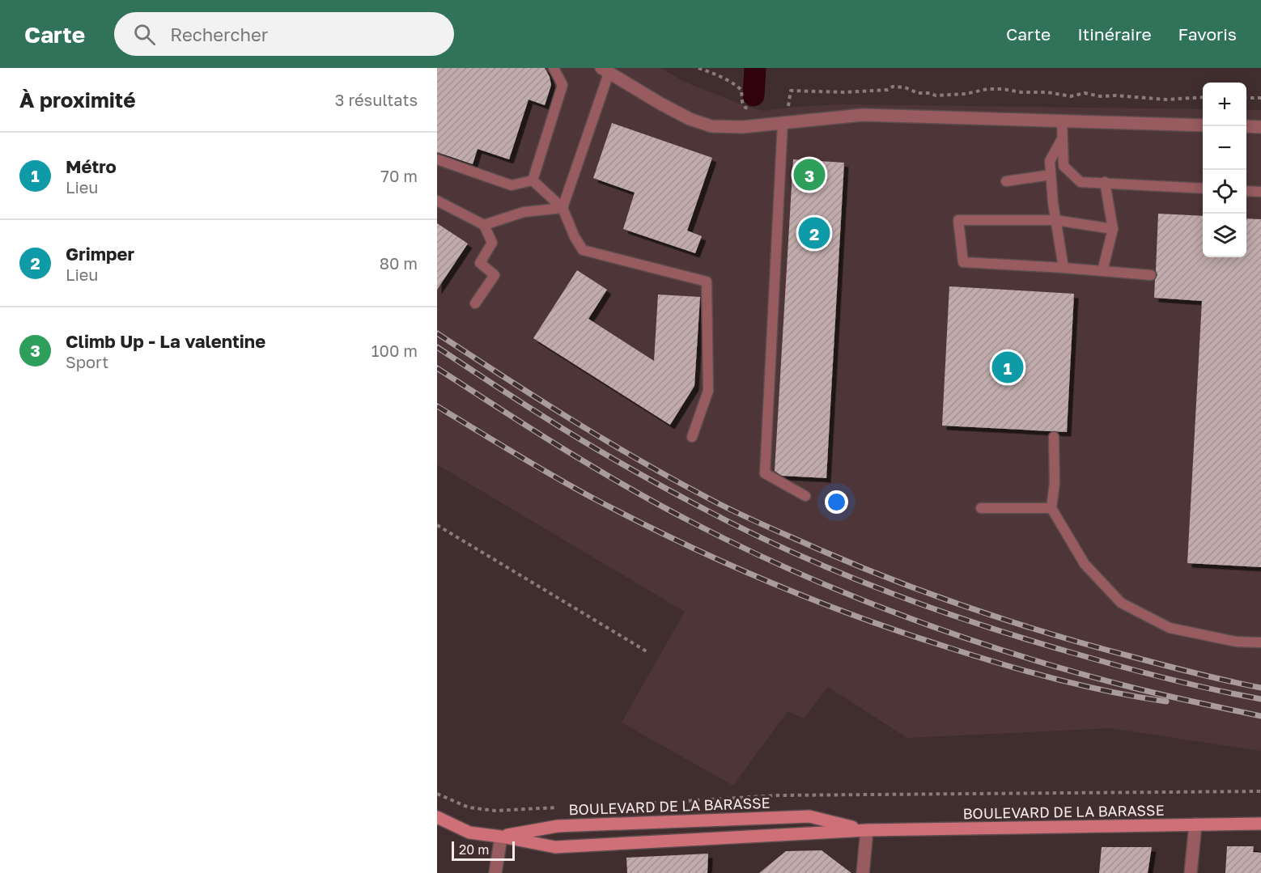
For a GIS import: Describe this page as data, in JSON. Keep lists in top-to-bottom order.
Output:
{
  "streets": {
    "main road": ["BOULEVARD DE LA BARASSE"]
  },
  "scale_bar": "20 m",
  "page": {
    "header": "Carte",
    "search": "Rechercher",
    "nav": ["Carte", "Itinéraire", "Favoris"],
    "heading": ["À proximité", "3 résultats"],
    "map_buttons": ["+", "−"],
    "list": [
      {
        "mark": "1",
        "name": "Métro",
        "note": "Lieu",
        "value": "70 m"
      },
      {
        "mark": "2",
        "name": "Grimper",
        "note": "Lieu",
        "value": "80 m"
      },
      {
        "mark": "3",
        "name": "Climb Up - La valentine",
        "note": "Sport",
        "value": "100 m"
      }
    ],
    "pins": ["3", "2", "1"],
    "scale": "20 m"
  }
}
